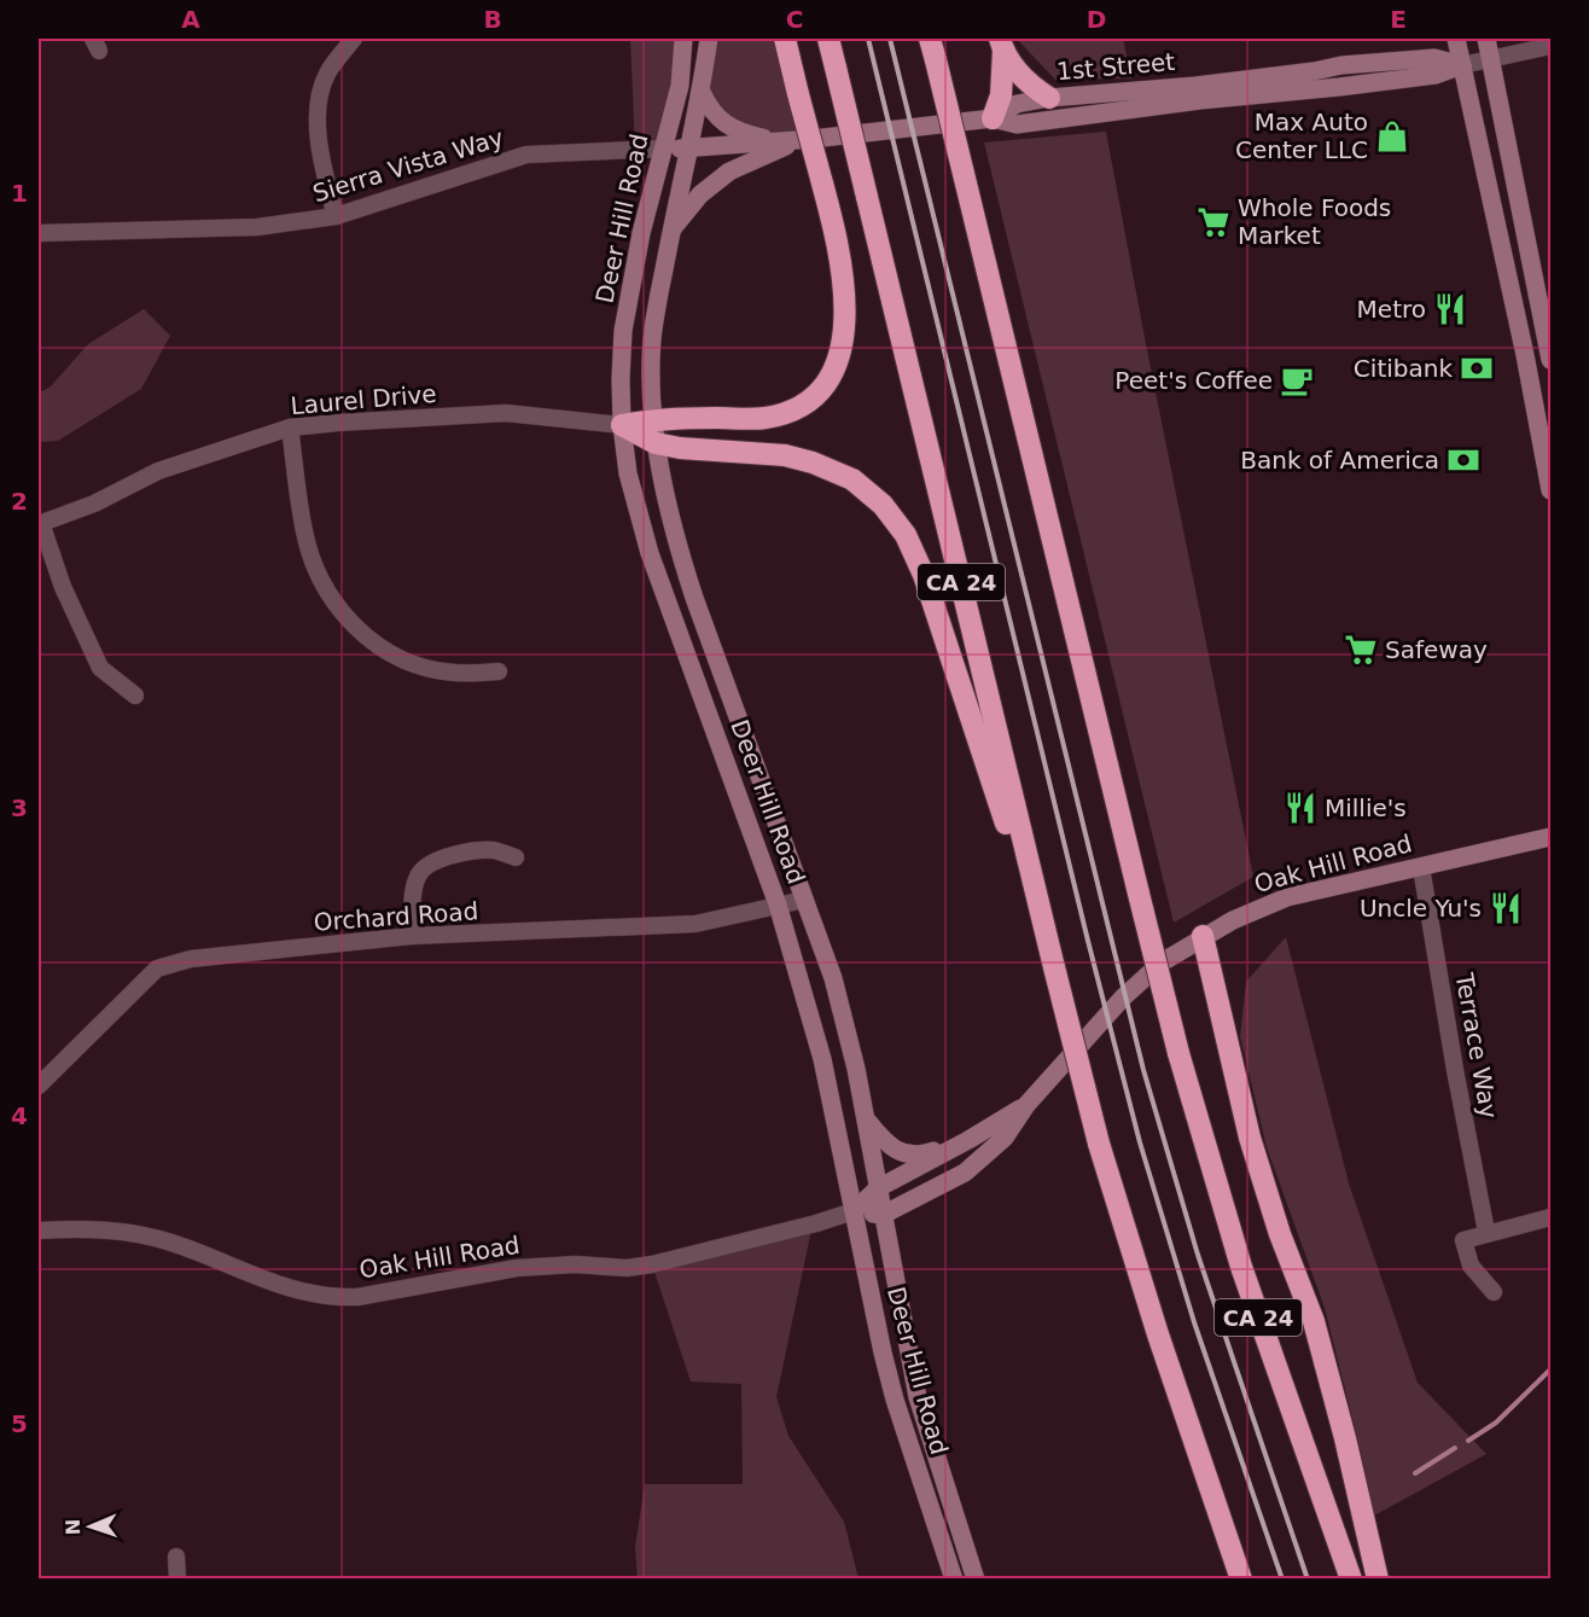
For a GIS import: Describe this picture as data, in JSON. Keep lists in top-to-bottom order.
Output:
{
  "streets": {
    "highway": ["CA 24"],
    "street": [
      "1st Street",
      "Sierra Vista Way",
      "Deer Hill Road",
      "Laurel Drive",
      "Oak Hill Road",
      "Orchard Road",
      "Terrace Way"
    ]
  },
  "crossings": [
    ["1st Street", "Sierra Vista Way"],
    ["1st Street", "Deer Hill Road"],
    ["Sierra Vista Way", "Deer Hill Road"],
    ["Deer Hill Road", "Laurel Drive"],
    ["Deer Hill Road", "Oak Hill Road"],
    ["Deer Hill Road", "Orchard Road"],
    ["Oak Hill Road", "Terrace Way"]
  ],
  "places": {
    "shop": ["Max Auto Center LLC"],
    "supermarket": ["Whole Foods Market", "Safeway"],
    "restaurant": ["Metro", "Millie's", "Uncle Yu's"],
    "bank": ["Citibank", "Bank of America"],
    "cafe": ["Peet's Coffee"]
  },
  "north": "left",
  "grid": {
    "columns": [
      "A",
      "B",
      "C",
      "D",
      "E"
    ],
    "rows": [
      "1",
      "2",
      "3",
      "4",
      "5"
    ]
  }
}
